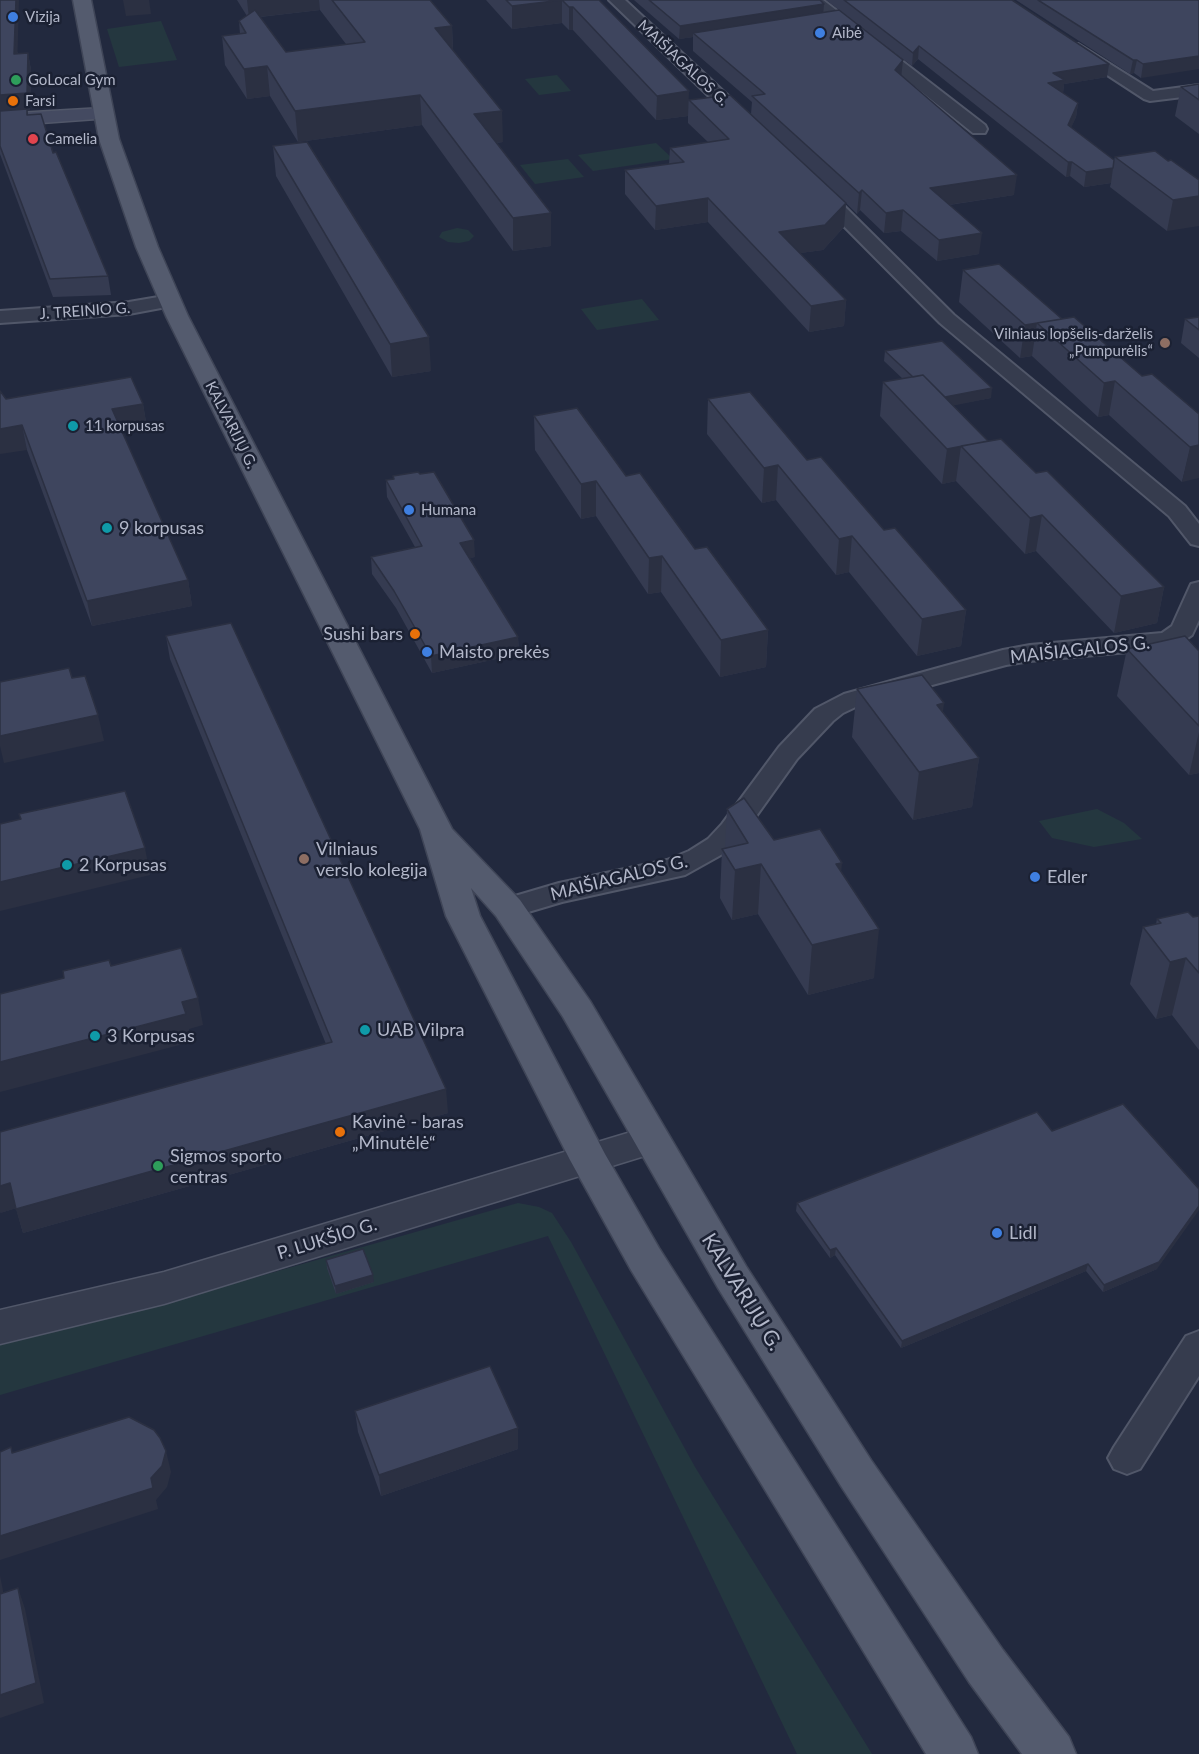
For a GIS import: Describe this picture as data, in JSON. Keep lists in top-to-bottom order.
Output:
{
  "streets": {
    "main road": ["KALVARIJŲ G."],
    "street": ["MAIŠIAGALOS G.", "J. TREINIO G.", "P. LUKŠIO G."]
  },
  "crossings": [
    ["MAIŠIAGALOS G.", "KALVARIJŲ G."],
    ["J. TREINIO G.", "KALVARIJŲ G."],
    ["KALVARIJŲ G.", "P. LUKŠIO G."]
  ],
  "places": [
    "Vizija",
    "Aibė",
    "GoLocal Gym",
    "Farsi",
    "Camelia",
    "Vilniaus lopšelis-darželis „Pumpurėlis“",
    "11 korpusas",
    "Humana",
    "9 korpusas",
    "Sushi bars",
    "Maisto prekės",
    "Vilniaus verslo kolegija",
    "2 Korpusas",
    "Edler",
    "UAB Vilpra",
    "3 Korpusas",
    "Kavinė - baras „Minutėlė“",
    "Sigmos sporto centras",
    "Lidl"
  ]
}
